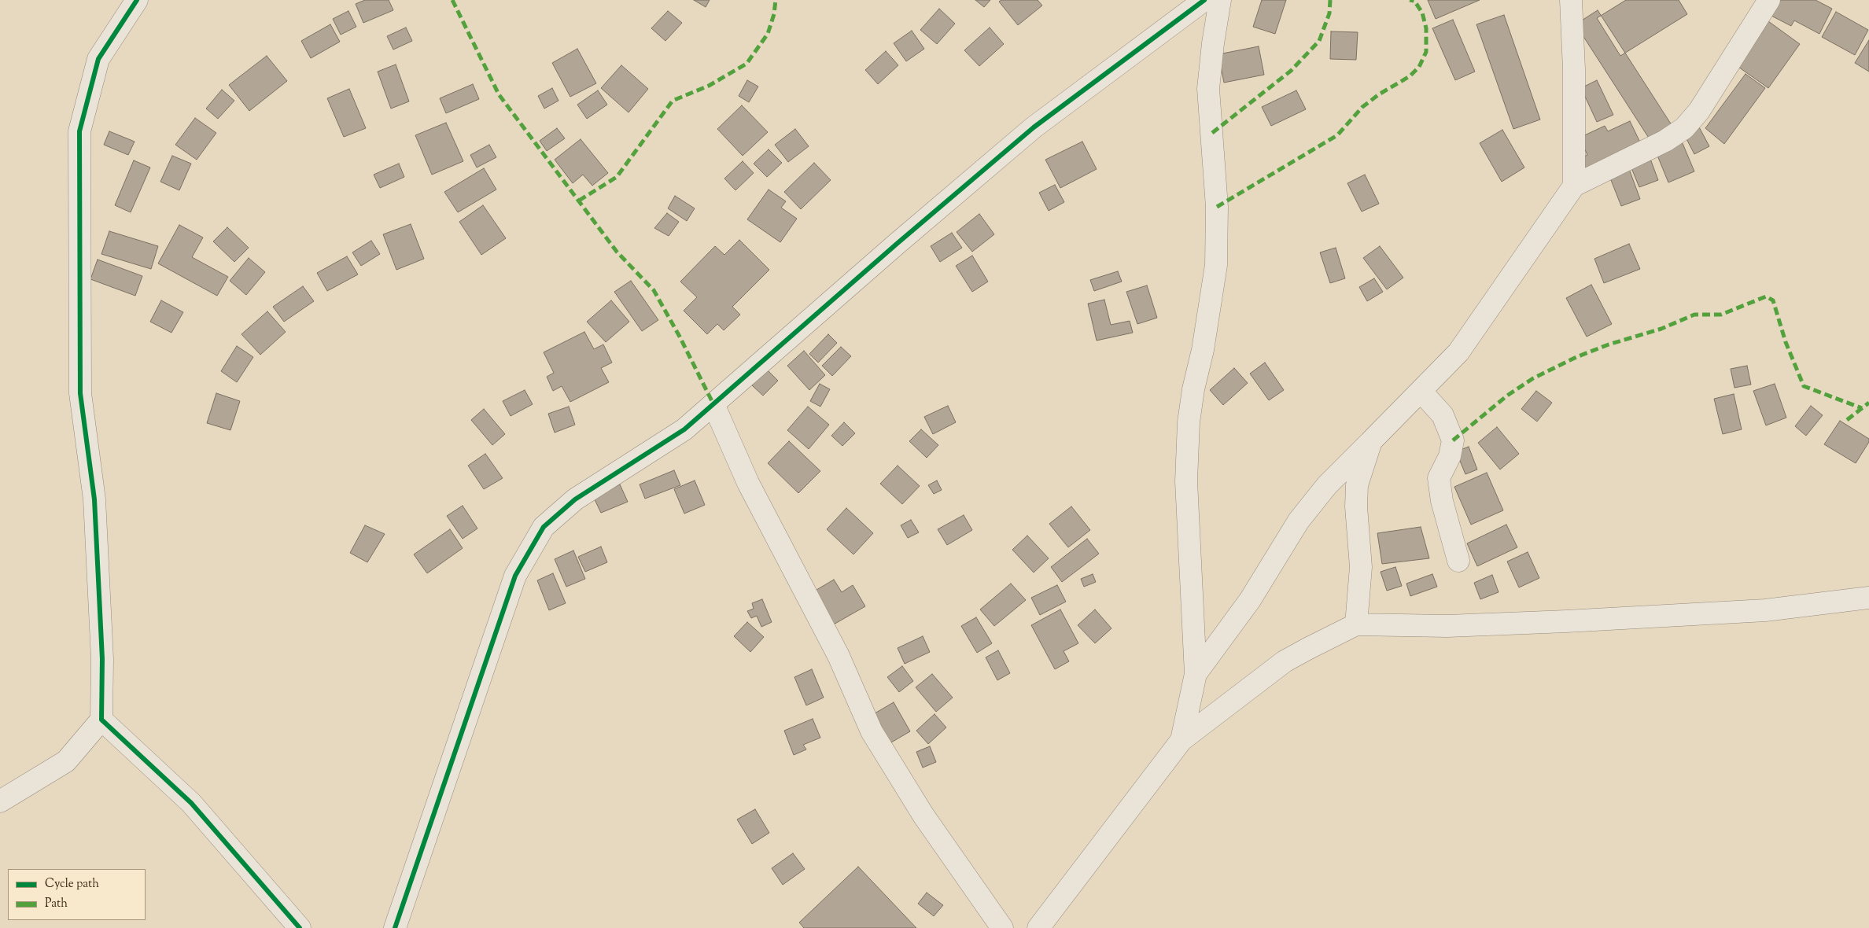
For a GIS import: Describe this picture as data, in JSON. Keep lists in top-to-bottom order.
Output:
{
  "legend": ["Cycle path", "Path"]
}
